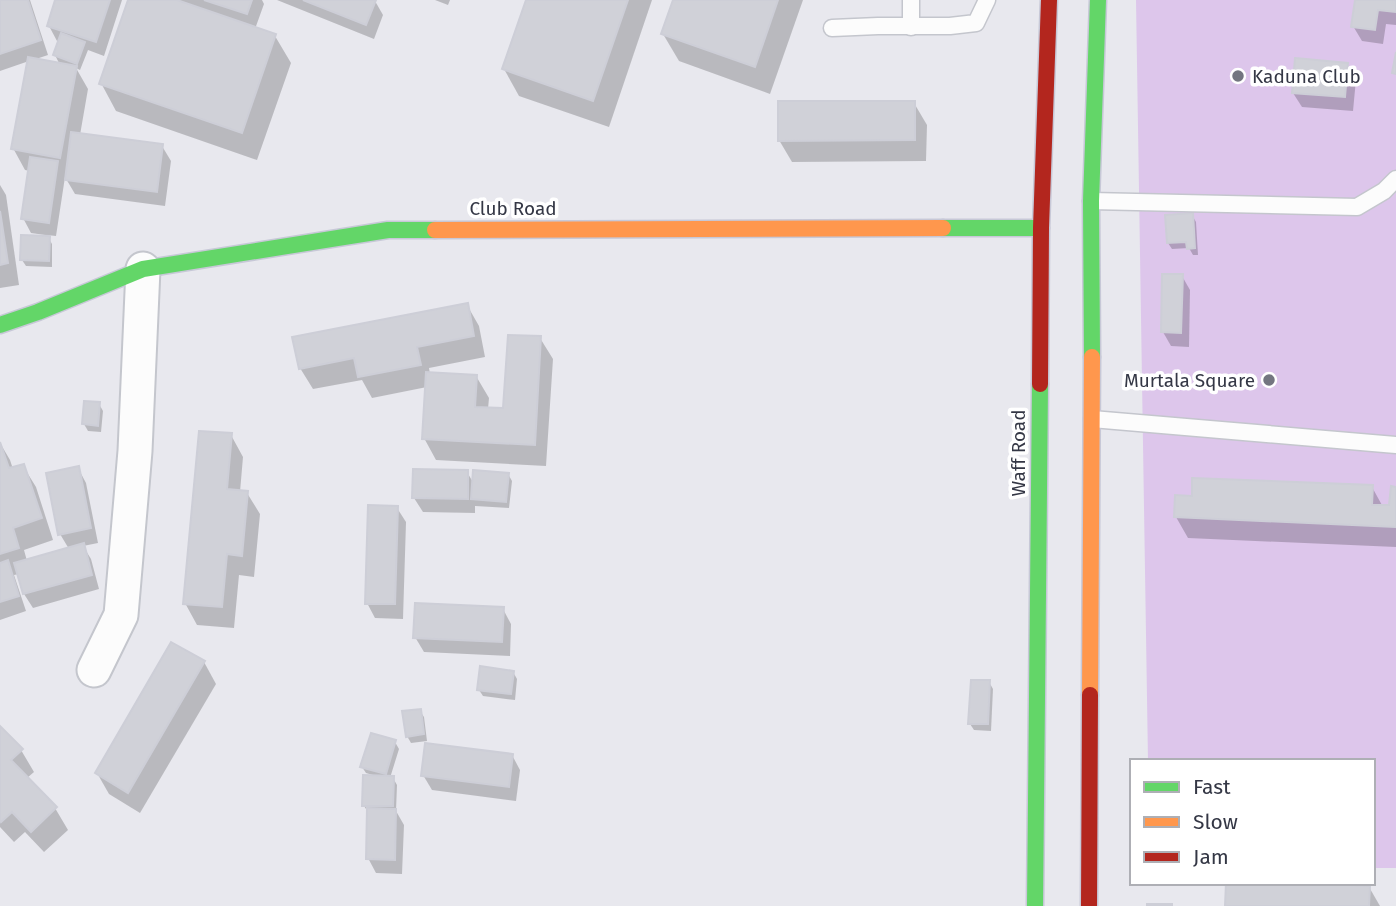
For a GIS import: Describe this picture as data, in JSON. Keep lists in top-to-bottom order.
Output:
{
  "streets": {
    "street": ["Club Road", "Waff Road"]
  },
  "crossings": [
    ["Club Road", "Waff Road"]
  ],
  "places": ["Kaduna Club", "Murtala Square"],
  "legend": ["Fast", "Slow", "Jam"]
}
